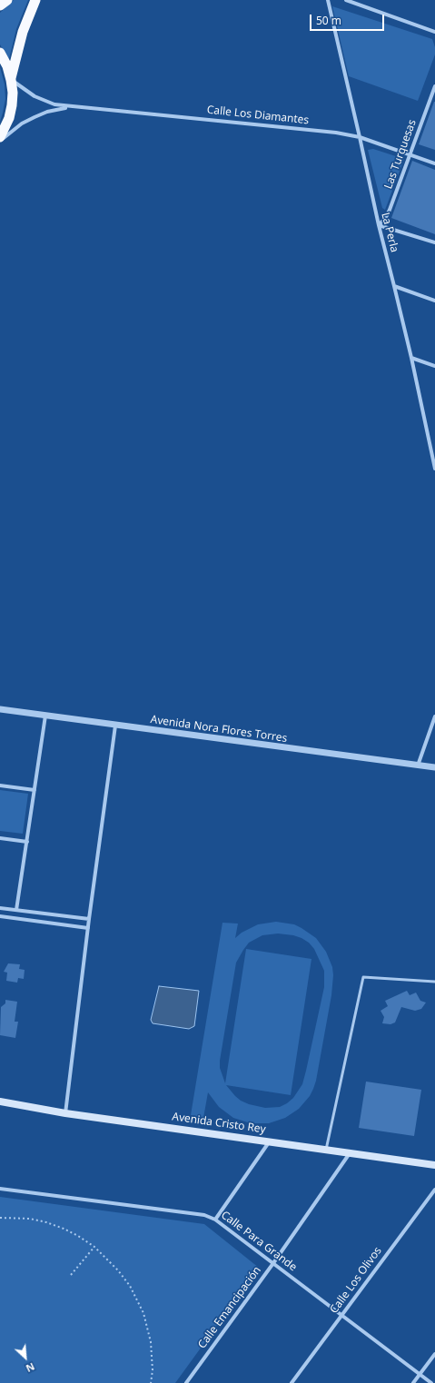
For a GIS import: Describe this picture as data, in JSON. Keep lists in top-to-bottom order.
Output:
{
  "streets": {
    "main road": ["Avenida Cristo Rey"],
    "street": [
      "Calle Los Diamantes",
      "Las Turquesas",
      "La Perla",
      "Avenida Nora Flores Torres",
      "Calle Para Grande",
      "Calle Los Olivos",
      "Calle Emancipación"
    ]
  },
  "crossings": [
    ["Calle Los Diamantes", "Las Turquesas"],
    ["Calle Los Diamantes", "La Perla"],
    ["Las Turquesas", "La Perla"],
    ["Avenida Cristo Rey", "Calle Emancipación"],
    ["Calle Para Grande", "Calle Los Olivos"],
    ["Calle Para Grande", "Calle Emancipación"]
  ],
  "scale_bar": "50 m",
  "north": "bottom right"
}
